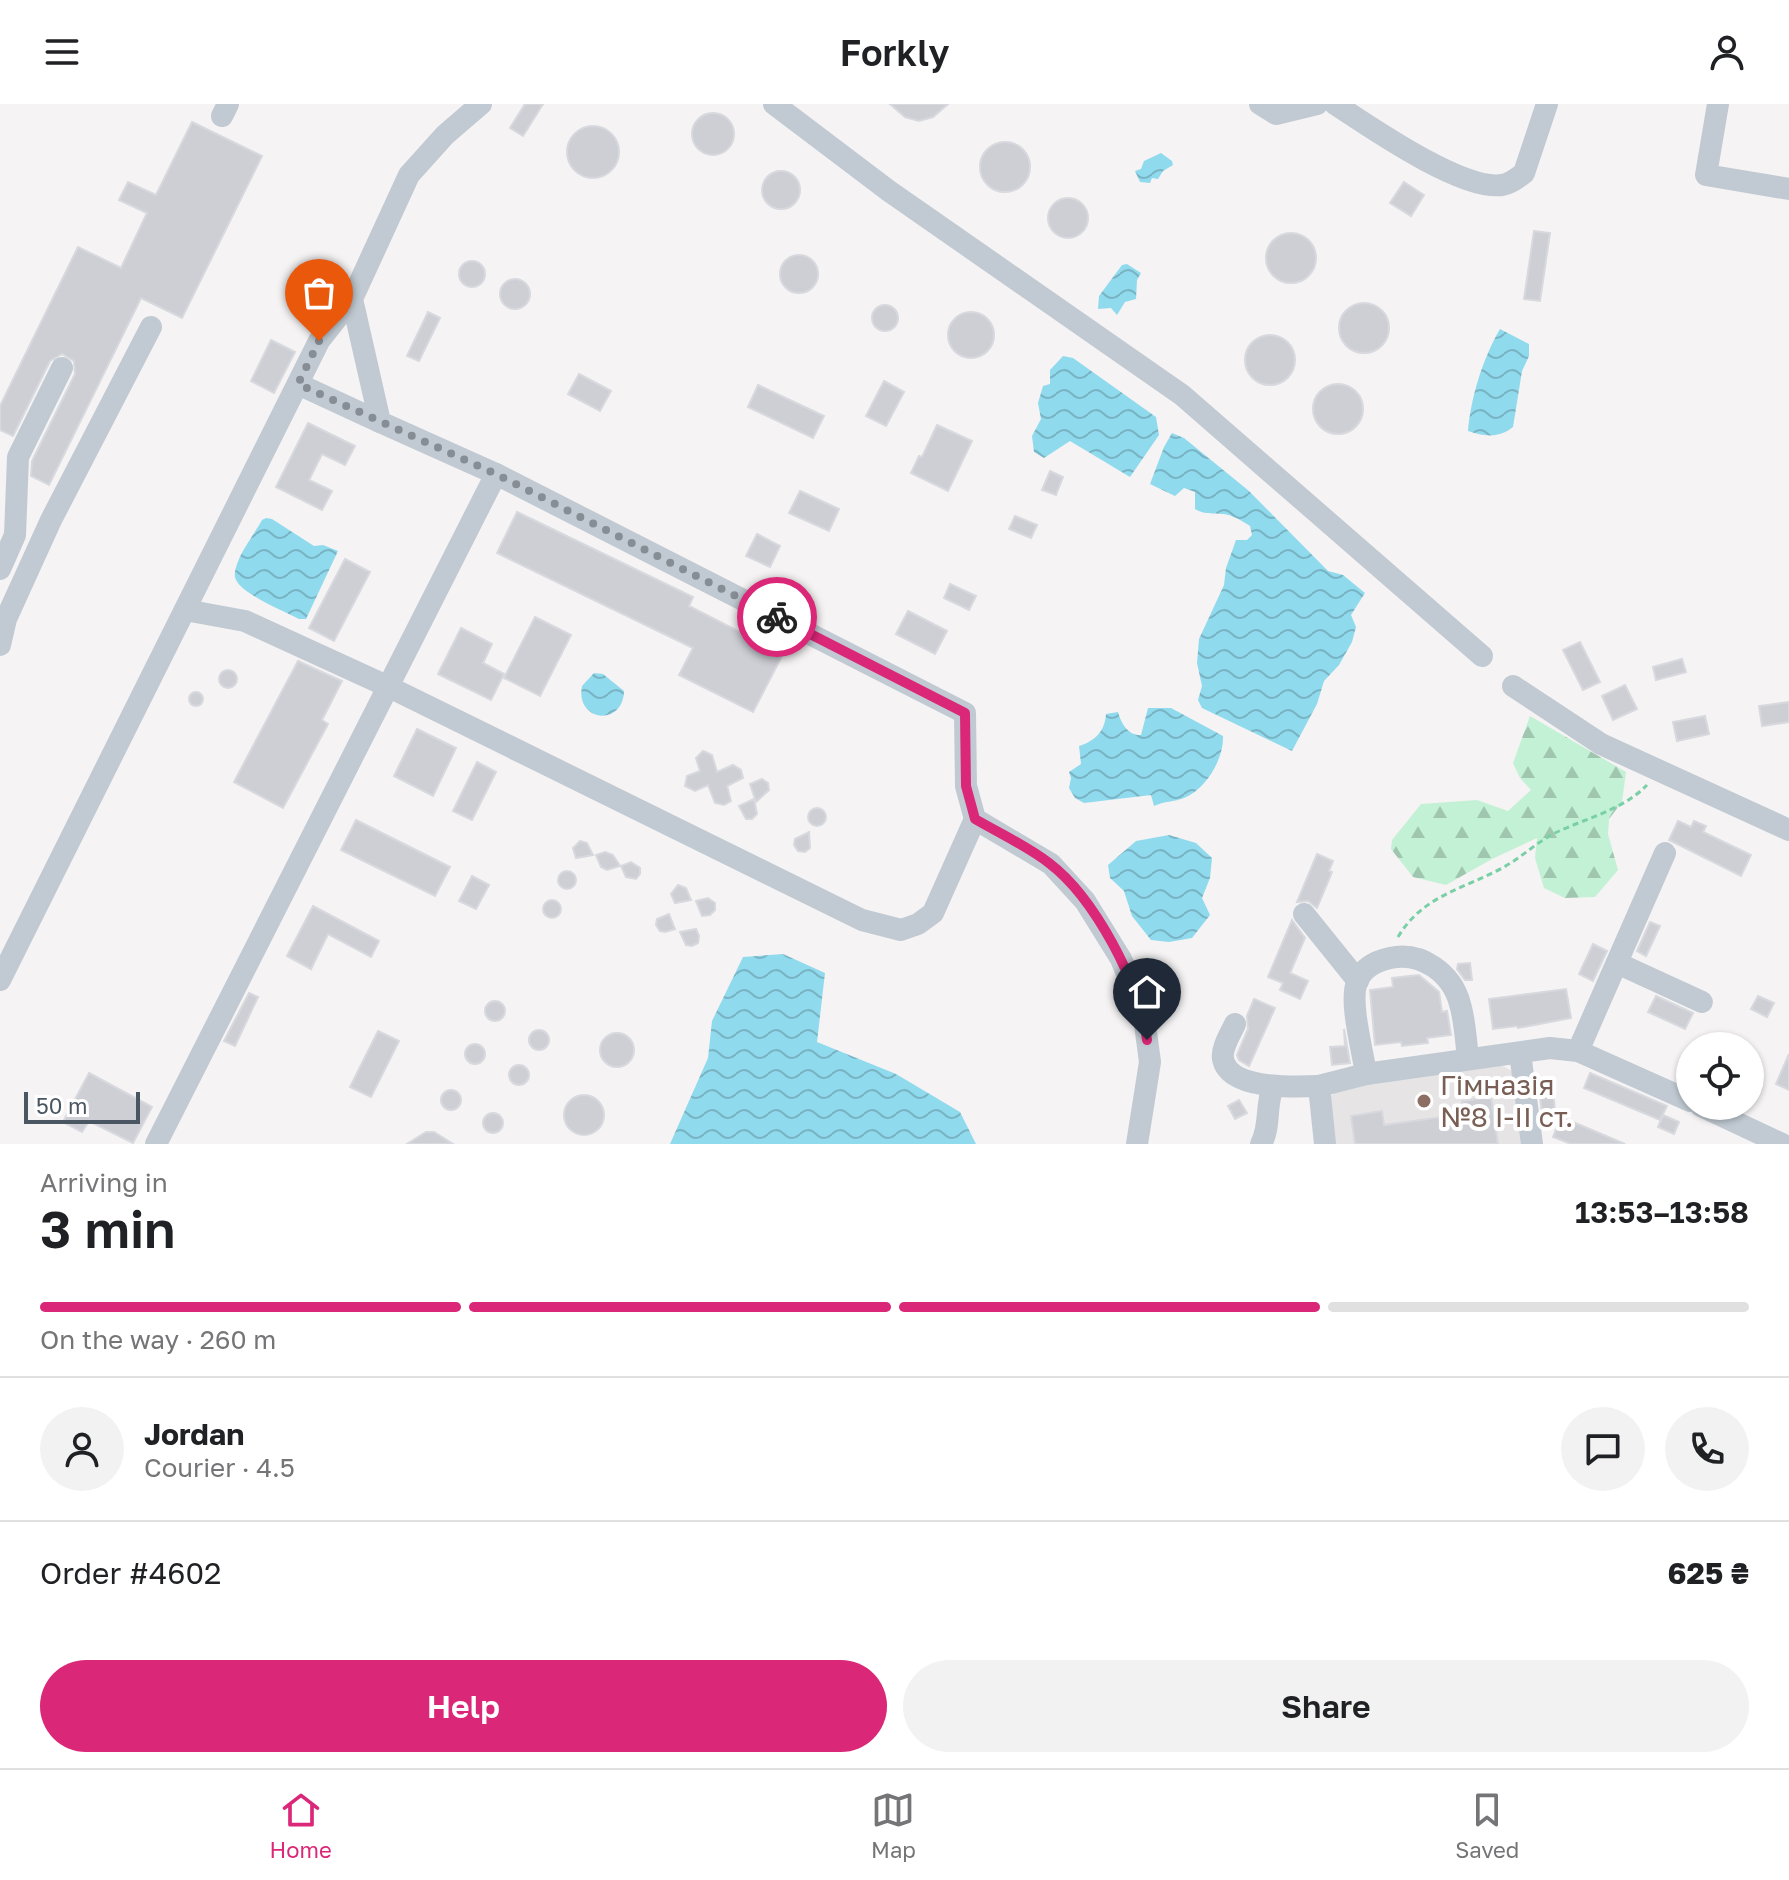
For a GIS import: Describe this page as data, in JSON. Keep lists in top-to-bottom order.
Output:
{
  "places": ["Гімназія №8 I-II ст."],
  "scale_bar": "50 m",
  "page": {
    "header": "Forkly",
    "scale": "50 m",
    "heading": ["3 min", "Arriving in", "13:53–13:58"],
    "panel": [
      "Jordan",
      "Courier · 4.5",
      "Order #4602",
      "625 ₴"
    ],
    "bar": "On the way · 260 m",
    "buttons": ["Help", "Share"],
    "tabs": ["Home", "Map", "Saved"]
  }
}
